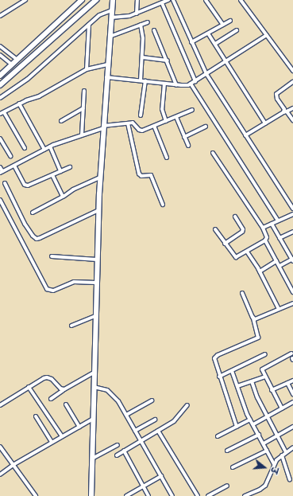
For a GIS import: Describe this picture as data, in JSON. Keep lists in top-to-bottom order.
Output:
{
  "north": "right"
}
